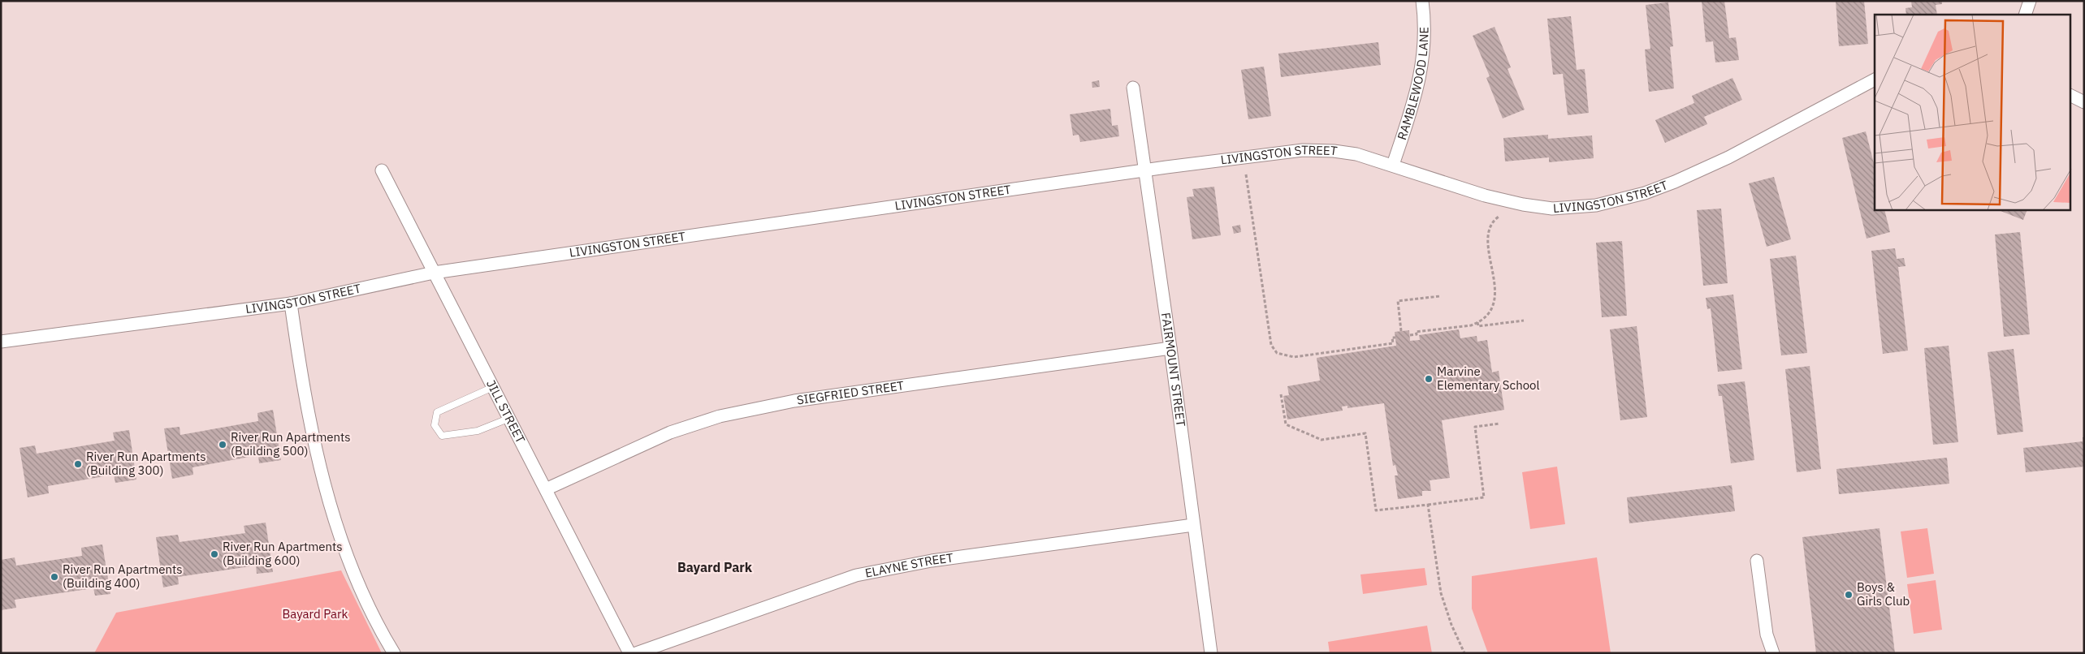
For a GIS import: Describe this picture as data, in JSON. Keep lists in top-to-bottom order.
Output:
{
  "streets": {
    "street": [
      "RAMBLEWOOD LANE",
      "LIVINGSTON STREET",
      "FAIRMOUNT STREET",
      "SIEGFRIED STREET",
      "JILL STREET",
      "ELAYNE STREET"
    ]
  },
  "crossings": [
    ["RAMBLEWOOD LANE", "LIVINGSTON STREET"],
    ["LIVINGSTON STREET", "FAIRMOUNT STREET"],
    ["LIVINGSTON STREET", "JILL STREET"],
    ["FAIRMOUNT STREET", "SIEGFRIED STREET"],
    ["FAIRMOUNT STREET", "ELAYNE STREET"],
    ["SIEGFRIED STREET", "JILL STREET"]
  ],
  "districts": ["Bayard Park"],
  "parks": ["Bayard Park"],
  "places": [
    "Marvine Elementary School",
    "River Run Apartments (Building 500)",
    "River Run Apartments (Building 300)",
    "River Run Apartments (Building 600)",
    "River Run Apartments (Building 400)",
    "Boys & Girls Club"
  ]
}
